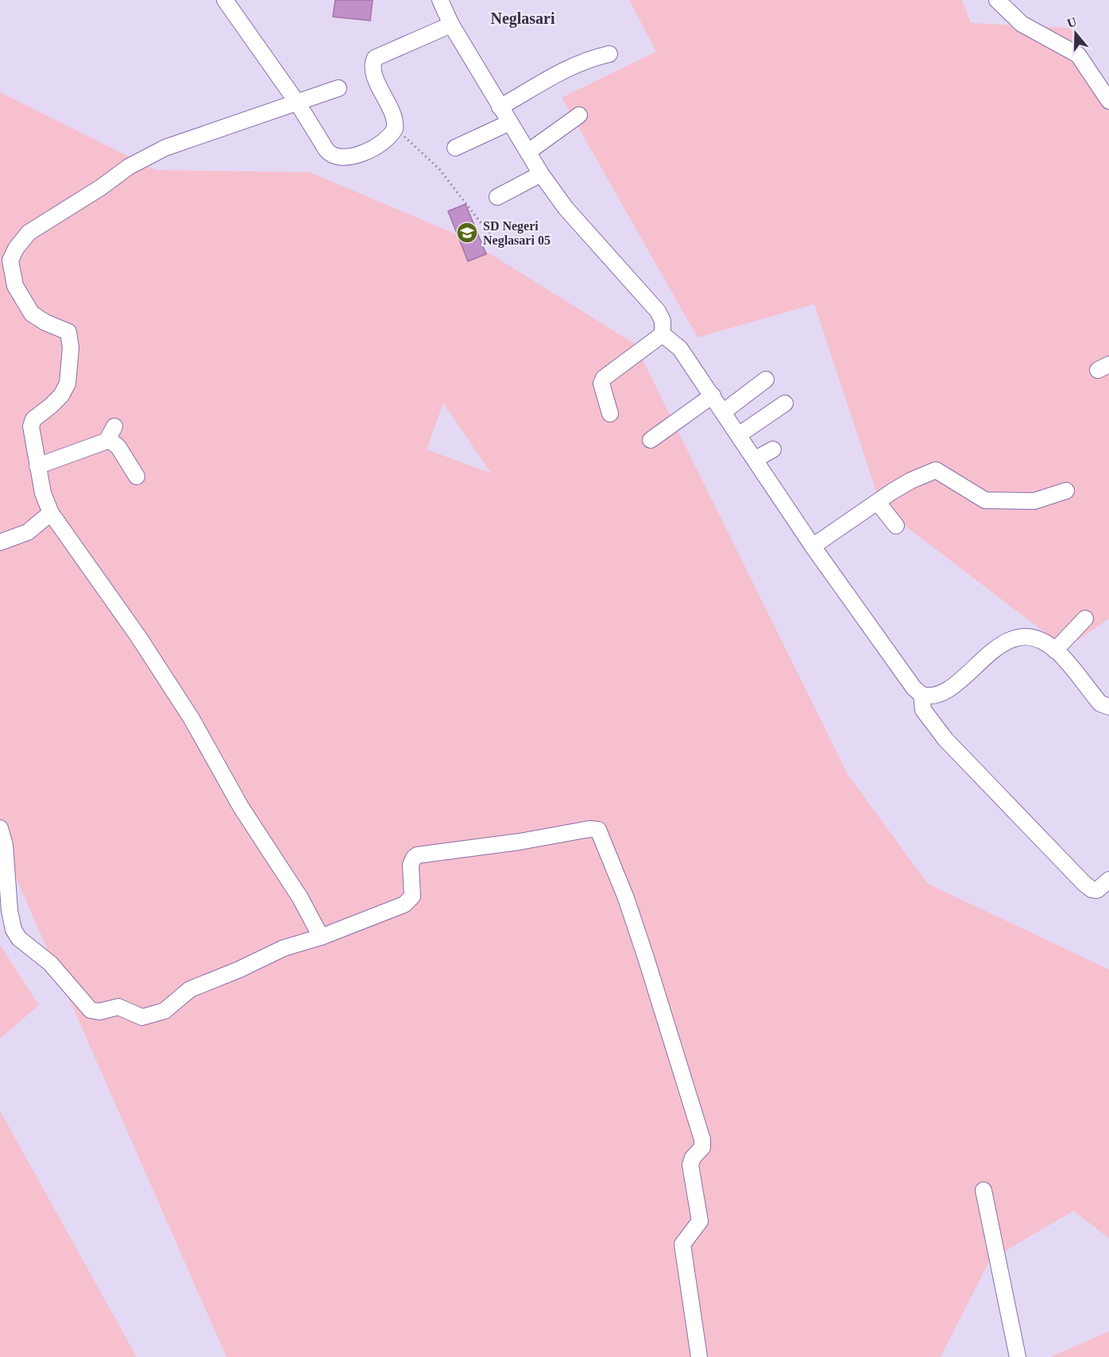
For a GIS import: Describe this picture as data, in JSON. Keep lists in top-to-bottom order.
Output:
{
  "districts": ["Neglasari"],
  "places": {
    "school or university": ["SD Negeri Neglasari 05"]
  },
  "north": "top"
}
